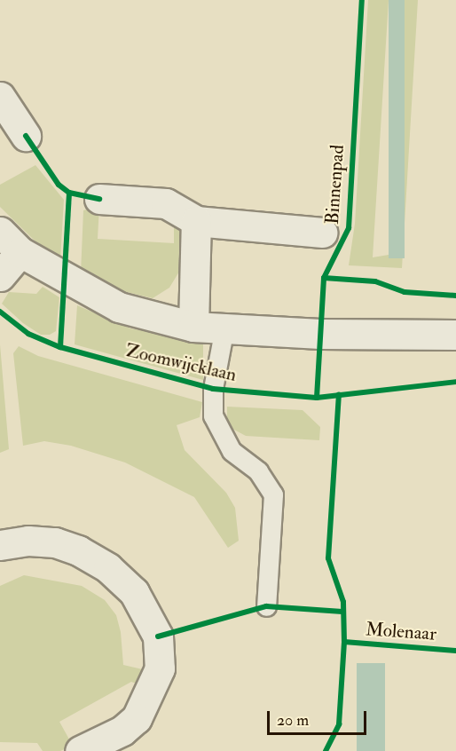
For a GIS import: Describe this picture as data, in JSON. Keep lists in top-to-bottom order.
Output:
{
  "streets": {
    "street": ["Zoomwijcklaan"],
    "cycle path": ["Binnenpad", "Molenaar"]
  },
  "scale_bar": "20 m"
}
